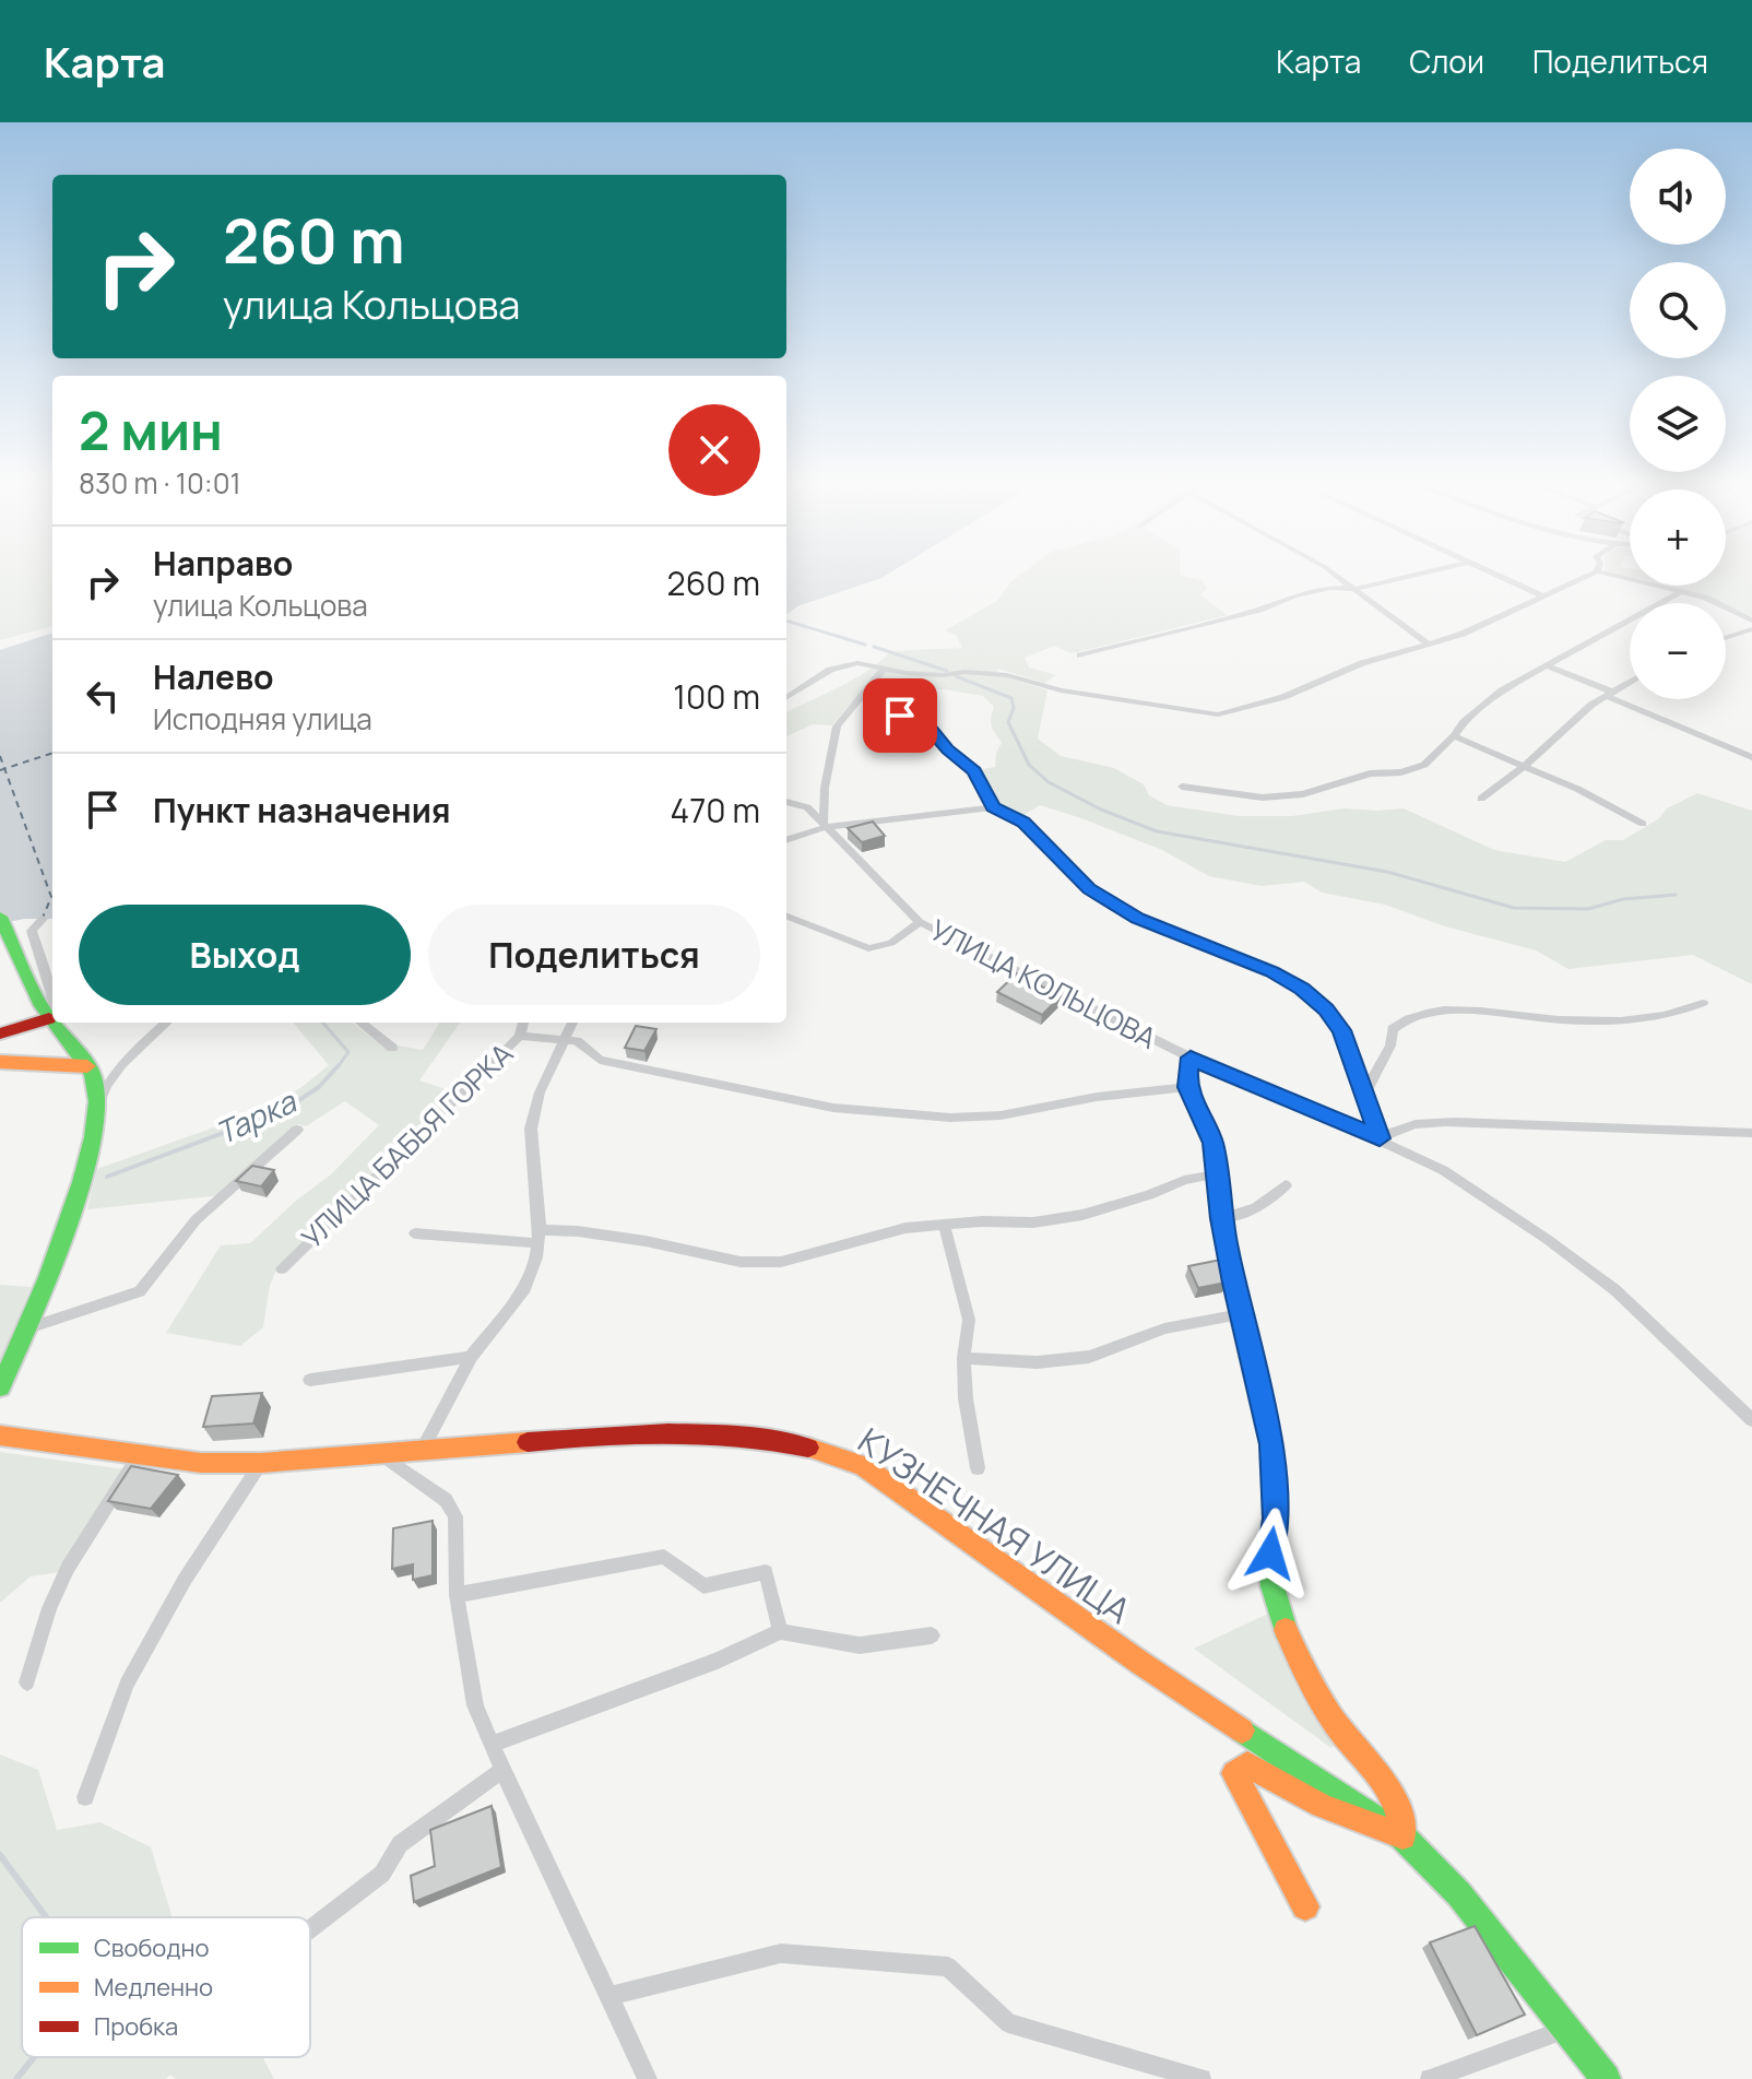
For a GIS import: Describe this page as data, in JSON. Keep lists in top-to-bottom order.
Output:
{
  "streets": {
    "main road": ["КУЗНЕЧНАЯ УЛИЦА"],
    "street": ["УЛИЦА КОЛЬЦОВА", "УЛИЦА БАБЬЯ ГОРКА"]
  },
  "water": ["Тарка"],
  "legend": ["Свободно", "Медленно", "Пробка"],
  "page": {
    "header": "Карта",
    "nav": ["Карта", "Слои", "Поделиться"],
    "map_buttons": ["+", "−"],
    "turn": ["260 m", "улица Кольцова"],
    "heading": ["2 мин", "830 m · 10:01"],
    "list": [
      {
        "name": "Направо",
        "note": "улица Кольцова",
        "value": "260 m"
      },
      {
        "name": "Налево",
        "note": "Исподняя улица",
        "value": "100 m"
      },
      {
        "name": "Пункт назначения",
        "value": "470 m"
      }
    ],
    "buttons": ["Выход", "Поделиться"]
  }
}
